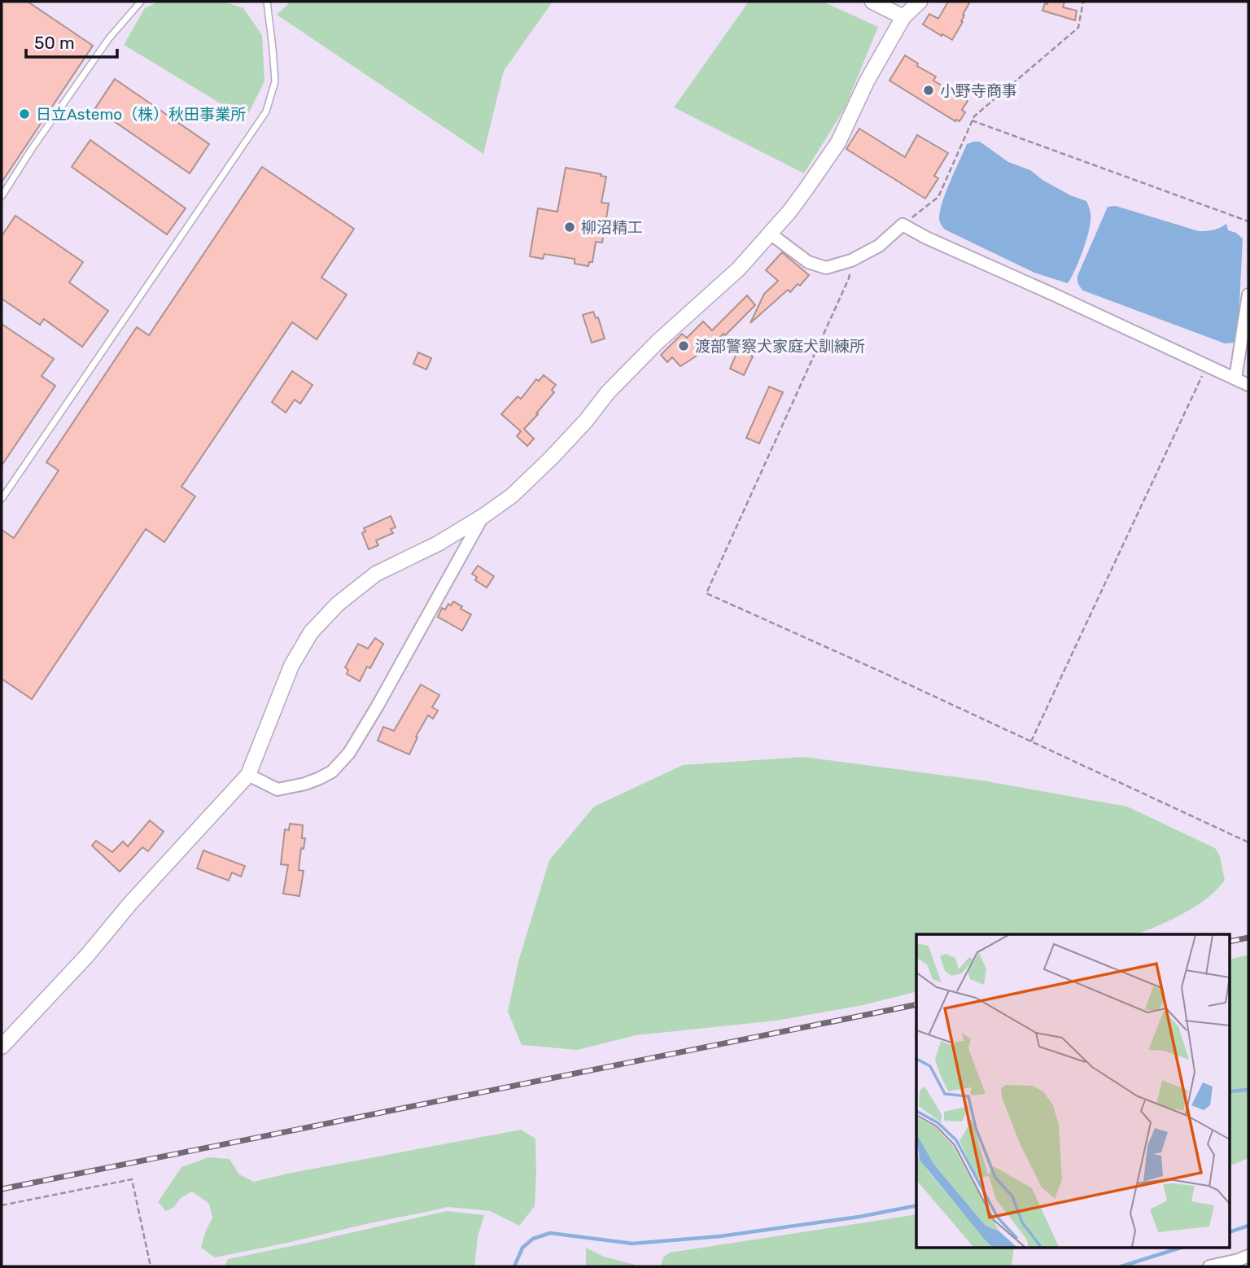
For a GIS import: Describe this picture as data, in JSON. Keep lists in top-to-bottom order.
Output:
{
  "places": [
    "小野寺商事",
    "日立Astemo（株）秋田事業所",
    "柳沼精工",
    "渡部警察犬家庭犬訓練所"
  ],
  "scale_bar": "50 m"
}
